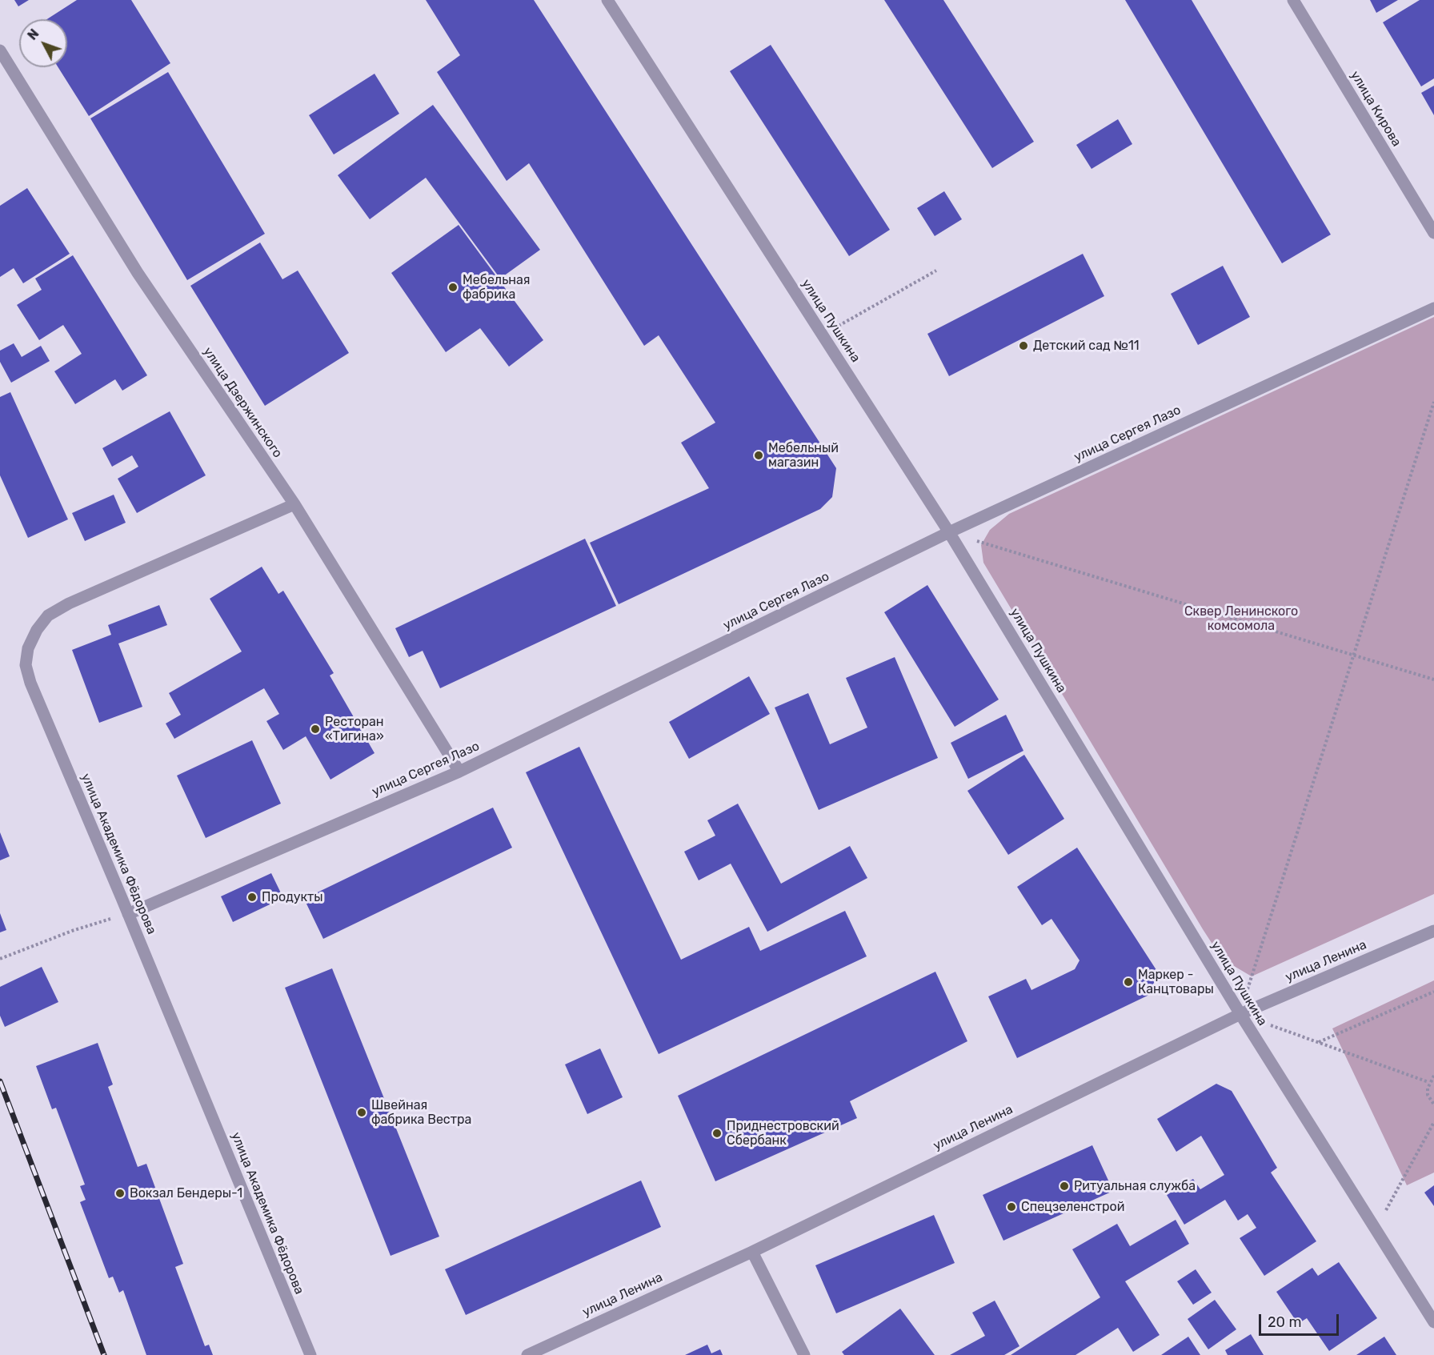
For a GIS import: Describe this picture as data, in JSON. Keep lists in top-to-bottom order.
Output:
{
  "streets": {
    "street": [
      "улица Кирова",
      "улица Пушкина",
      "улица Дзержинского",
      "улица Сергея Лазо",
      "улица Академика Фёдорова",
      "улица Ленина"
    ]
  },
  "crossings": [
    ["улица Пушкина", "улица Сергея Лазо"],
    ["улица Пушкина", "улица Ленина"],
    ["улица Дзержинского", "улица Сергея Лазо"],
    ["улица Дзержинского", "улица Академика Фёдорова"],
    ["улица Сергея Лазо", "улица Академика Фёдорова"]
  ],
  "parks": ["Сквер Ленинского комсомола"],
  "places": [
    "Мебельная фабрика",
    "Детский сад №11",
    "Мебельный магазин",
    "Ресторан «Тигина»",
    "Продукты",
    "Маркер - Канцтовары",
    "Швейная фабрика Вестра",
    "Приднестровский Сбербанк",
    "Ритуальная служба",
    "Вокзал Бендеры-1",
    "Спецзеленстрой"
  ],
  "scale_bar": "20 m",
  "north": "top left"
}
